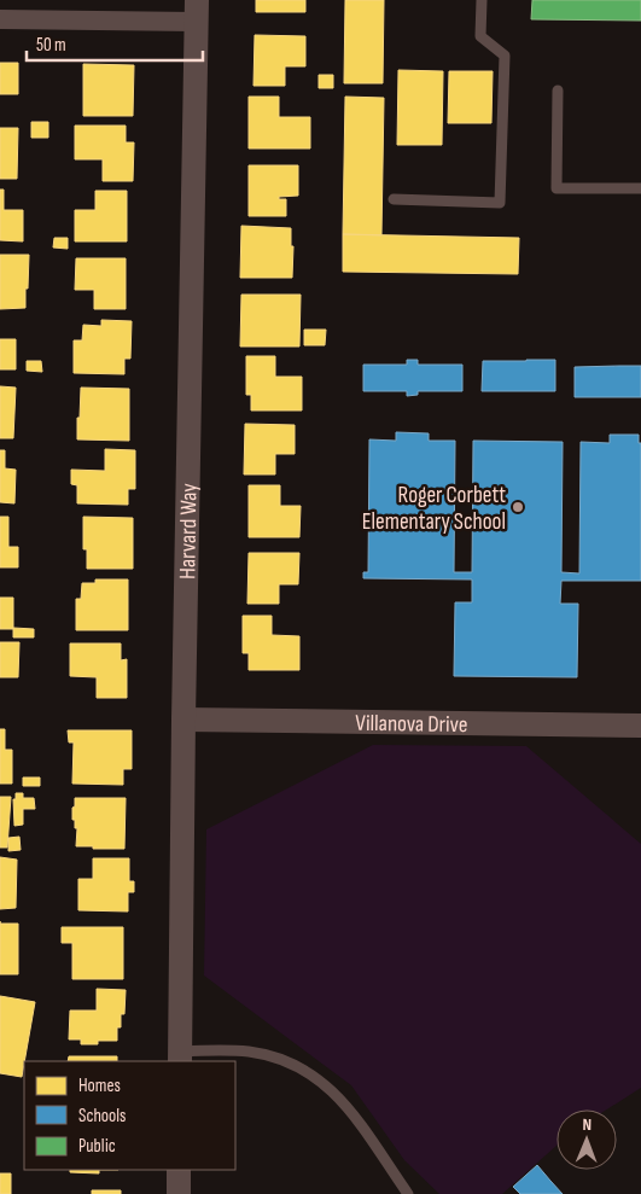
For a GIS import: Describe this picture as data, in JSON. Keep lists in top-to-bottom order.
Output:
{
  "streets": {
    "street": ["Harvard Way", "Villanova Drive"]
  },
  "crossings": [
    ["Harvard Way", "Villanova Drive"]
  ],
  "places": ["Roger Corbett Elementary School"],
  "legend": ["Homes", "Schools", "Public"],
  "scale_bar": "50 m",
  "north": "top"
}
